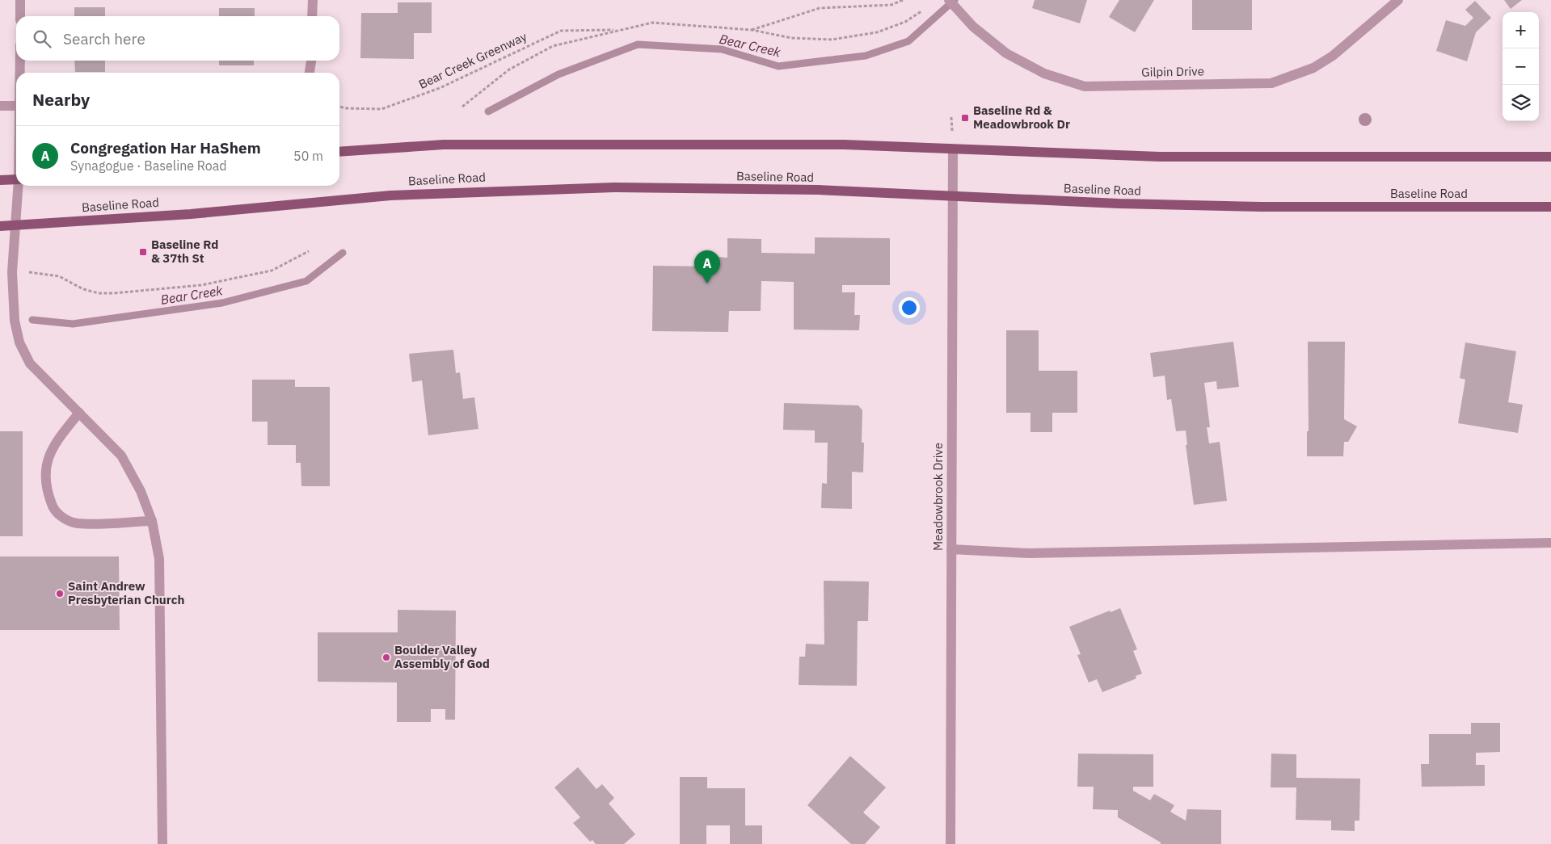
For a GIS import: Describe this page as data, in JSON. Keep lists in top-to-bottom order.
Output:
{
  "streets": {
    "main road": ["Baseline Road"],
    "street": ["Gilpin Drive", "Meadowbrook Drive"],
    "path": ["Bear Creek Greenway"]
  },
  "crossings": [
    ["Baseline Road", "Meadowbrook Drive"]
  ],
  "water": ["Bear Creek"],
  "places": {
    "transit": ["Baseline Rd & Meadowbrook Dr", "Baseline Rd & 37th St"],
    "other": ["Saint Andrew Presbyterian Church", "Boulder Valley Assembly of God"]
  },
  "page": {
    "map_buttons": ["+", "−"],
    "search": "Search here",
    "heading": "Nearby",
    "list": [
      {
        "mark": "A",
        "name": "Congregation Har HaShem",
        "note": "Synagogue · Baseline Road",
        "value": "50 m"
      }
    ],
    "pins": "A"
  }
}
